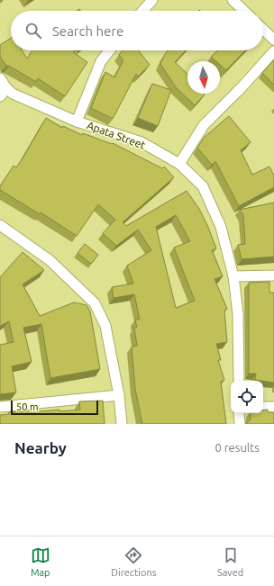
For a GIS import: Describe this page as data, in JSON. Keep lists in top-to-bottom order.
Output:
{
  "streets": {
    "street": ["Apata Street"]
  },
  "scale_bar": "50 m",
  "north": "bottom",
  "page": {
    "search": "Search here",
    "scale": "50 m",
    "heading": ["Nearby", "0 results"],
    "nav": ["Map", "Directions", "Saved"]
  }
}
